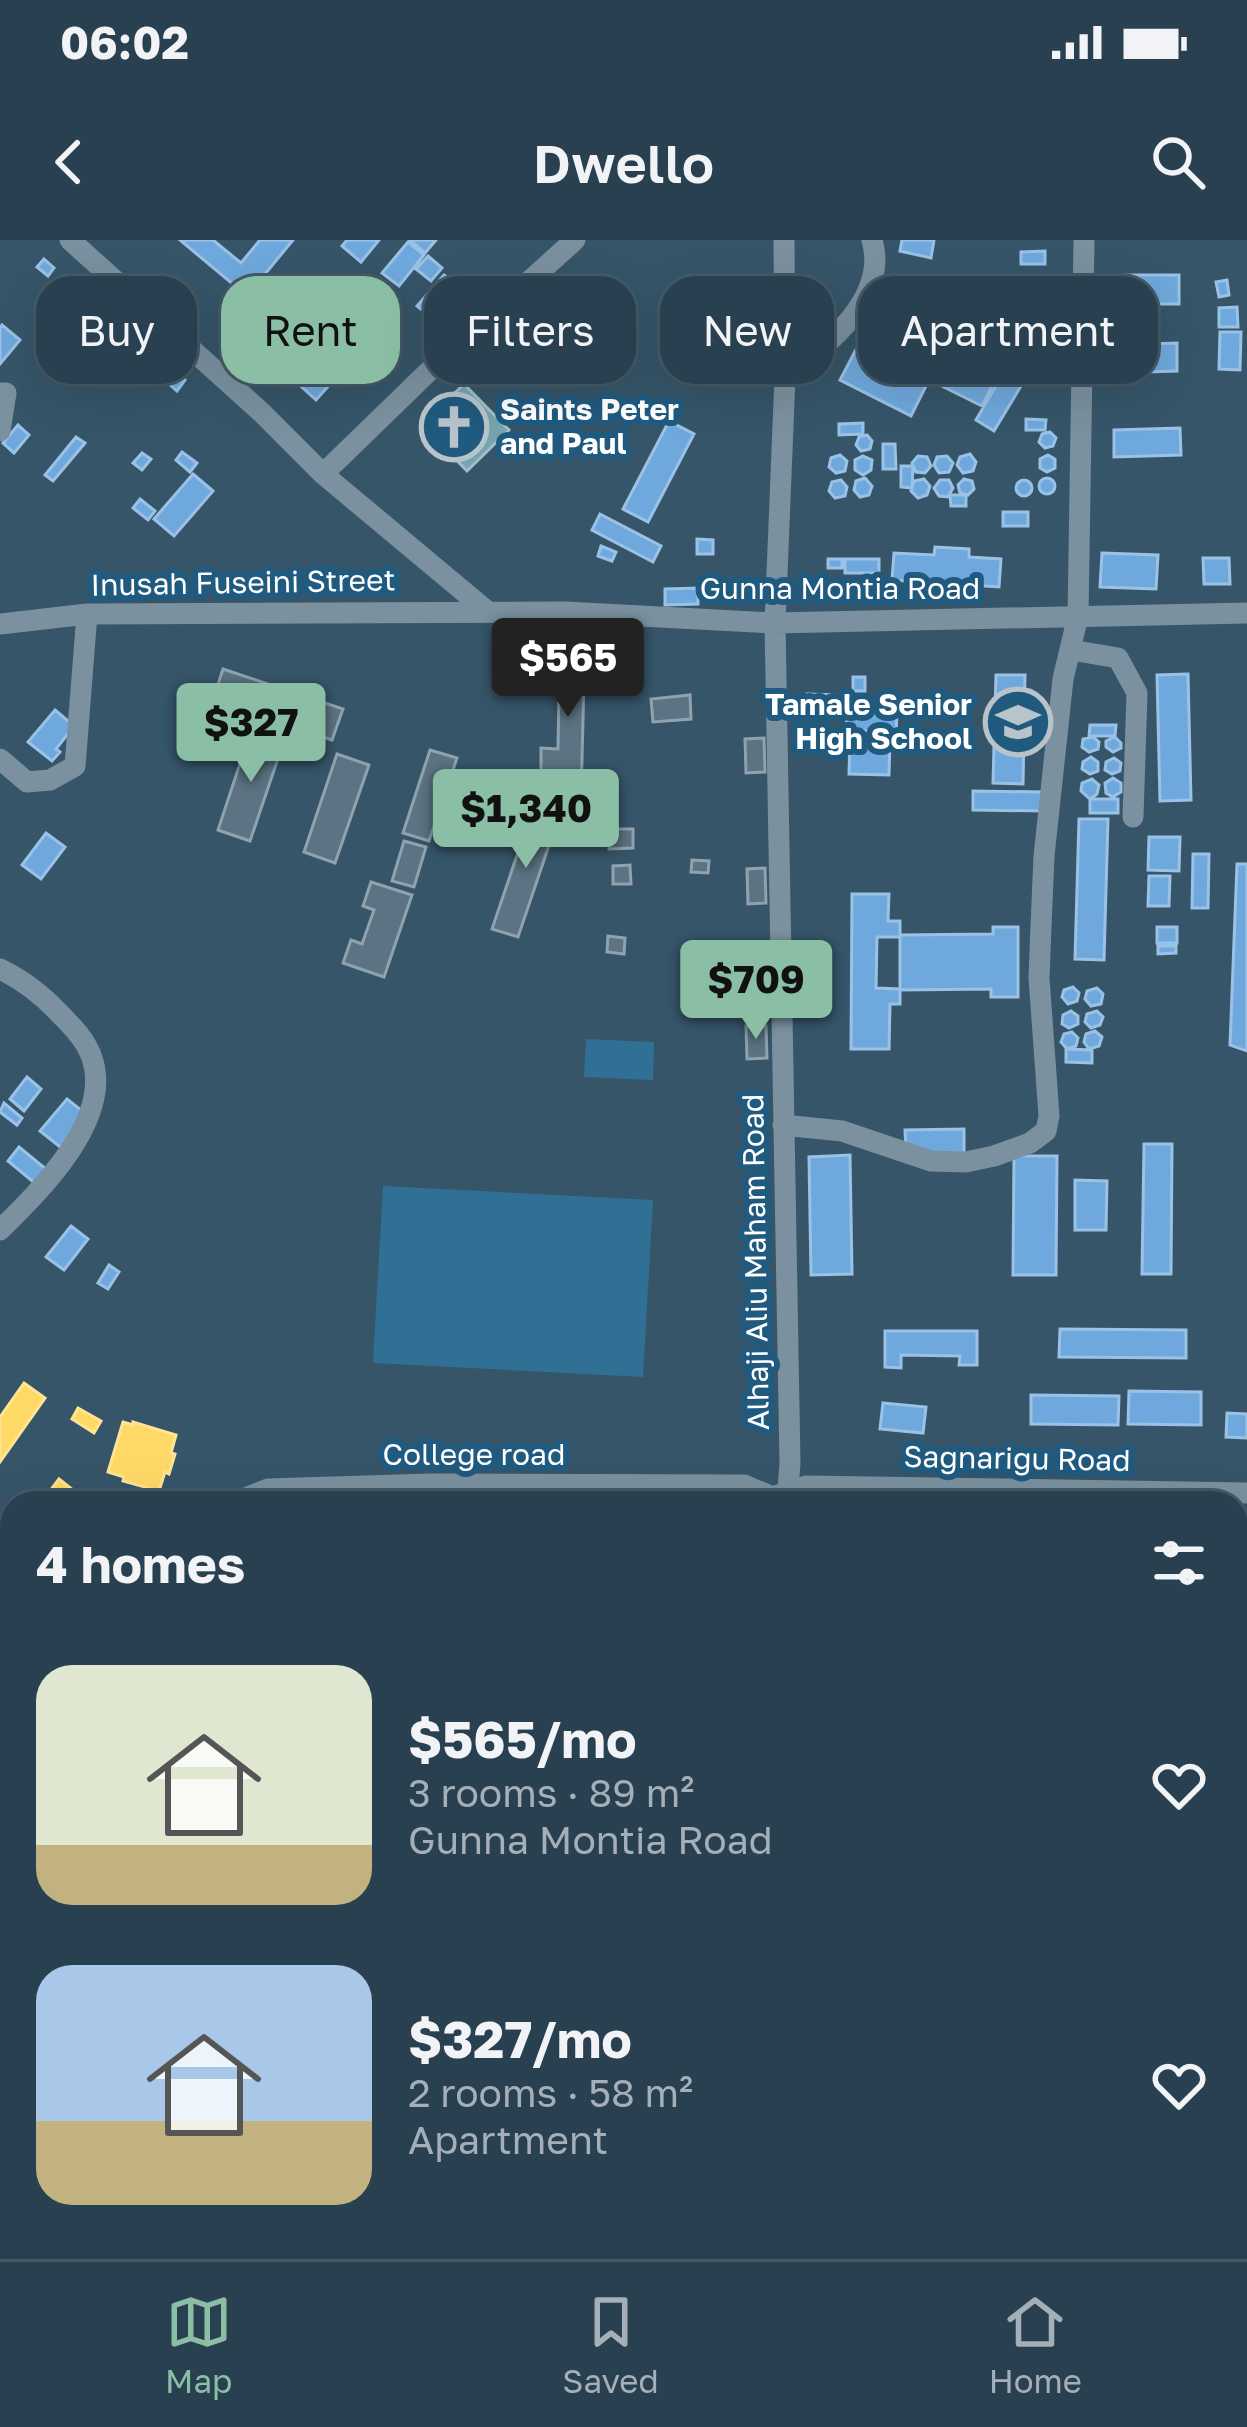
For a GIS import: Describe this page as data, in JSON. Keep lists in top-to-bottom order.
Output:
{
  "streets": {
    "street": [
      "Inusah Fuseini Street",
      "Gunna Montia Road",
      "Alhaji Aliu Maham Road",
      "College road",
      "Sagnarigu Road"
    ]
  },
  "crossings": [
    ["Inusah Fuseini Street", "Gunna Montia Road"],
    ["Gunna Montia Road", "Alhaji Aliu Maham Road"]
  ],
  "places": {
    "church": ["Saints Peter and Paul"],
    "school or university": ["Tamale Senior High School"]
  },
  "page": {
    "status": "06:02",
    "header": "Dwello",
    "chip": [
      "Buy",
      "Rent",
      "Filters",
      "New",
      "Apartment"
    ],
    "price": [
      "$565",
      "$327",
      "$1,340",
      "$709"
    ],
    "heading": "4 homes",
    "list": [
      {
        "name": "$565/mo",
        "note": "3 rooms · 89 m² · Gunna Montia Road"
      },
      {
        "name": "$327/mo",
        "note": "2 rooms · 58 m² · Apartment"
      }
    ],
    "tabs": ["Map", "Saved", "Home"]
  }
}
